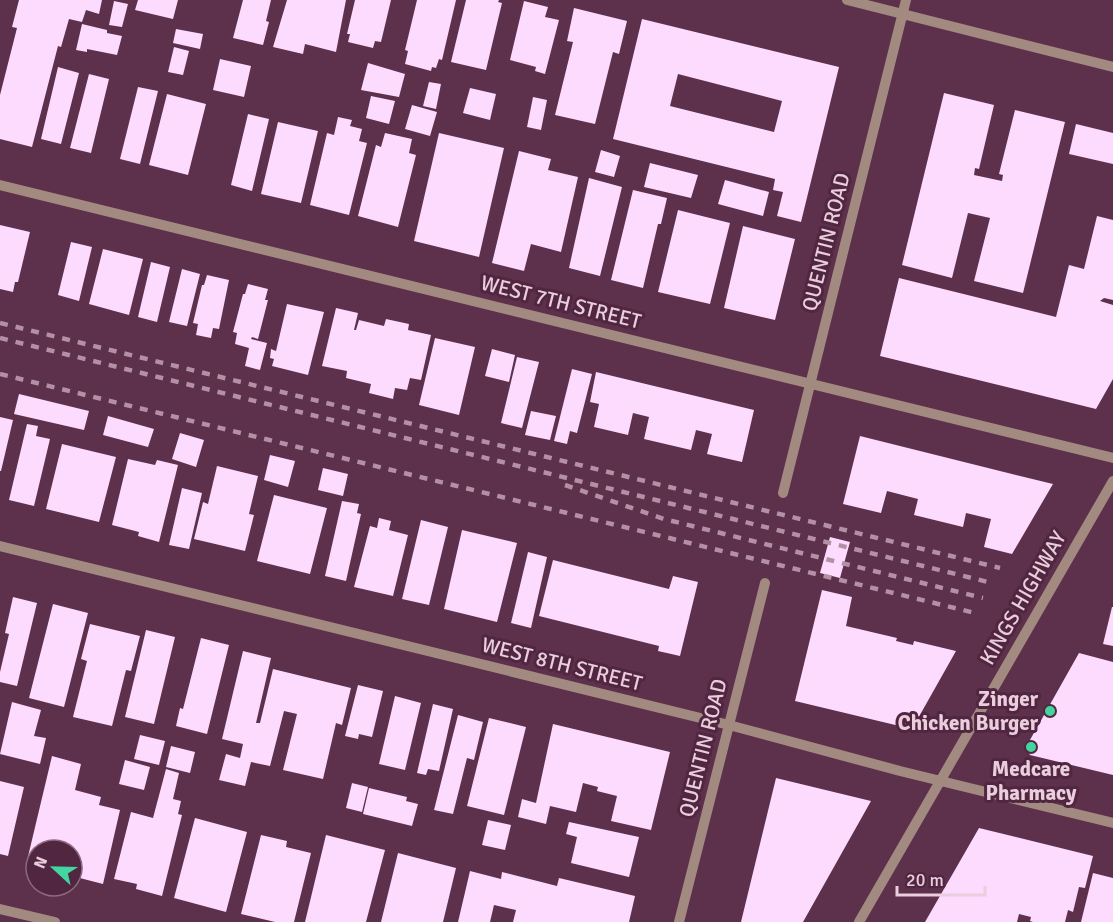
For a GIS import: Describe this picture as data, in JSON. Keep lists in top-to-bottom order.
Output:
{
  "streets": {
    "street": [
      "QUENTIN ROAD",
      "WEST 7TH STREET",
      "KINGS HIGHWAY",
      "WEST 8TH STREET"
    ]
  },
  "crossings": [
    ["QUENTIN ROAD", "WEST 7TH STREET"],
    ["QUENTIN ROAD", "WEST 8TH STREET"],
    ["KINGS HIGHWAY", "WEST 8TH STREET"]
  ],
  "places": ["Zinger Chicken Burger", "Medcare Pharmacy"],
  "scale_bar": "20 m",
  "north": "left"
}
